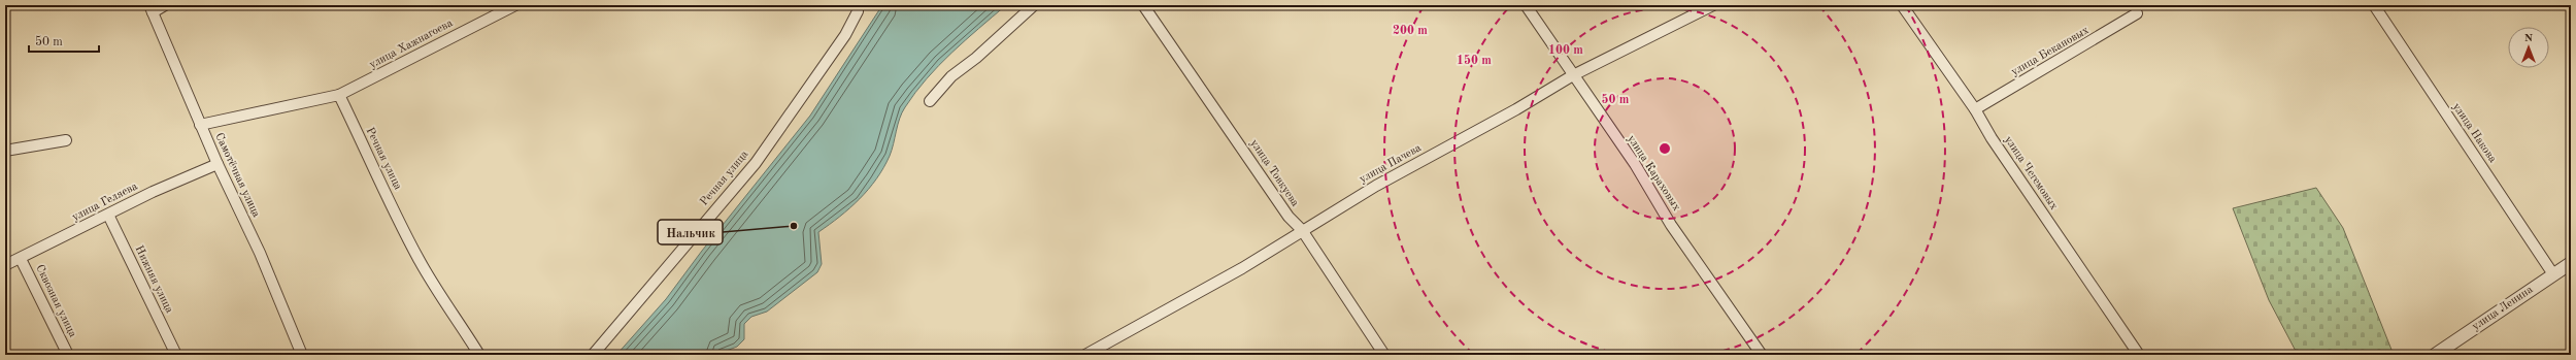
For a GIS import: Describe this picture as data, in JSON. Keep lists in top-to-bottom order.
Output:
{
  "streets": {
    "street": [
      "улица Хажнагоева",
      "улица Бекановых",
      "улица Накова",
      "Речная улица",
      "улица Пачева",
      "улица Товкуева",
      "улица Караховых",
      "улица Чегемовых",
      "Самотёчная улица",
      "улица Геляева",
      "Нижняя улица",
      "Сквозная улица",
      "улица Ленина"
    ]
  },
  "crossings": [
    ["улица Хажнагоева", "Речная улица"],
    ["улица Бекановых", "улица Чегемовых"],
    ["улица Накова", "улица Ленина"],
    ["улица Пачева", "улица Товкуева"],
    ["улица Пачева", "улица Караховых"],
    ["Самотёчная улица", "улица Геляева"],
    ["улица Геляева", "Нижняя улица"],
    ["улица Геляева", "Сквозная улица"]
  ],
  "places": ["Нальчик"],
  "scale_bar": "50 m",
  "north": "top",
  "rings": [
    "200 m",
    "100 m",
    "150 m",
    "50 m"
  ]
}
